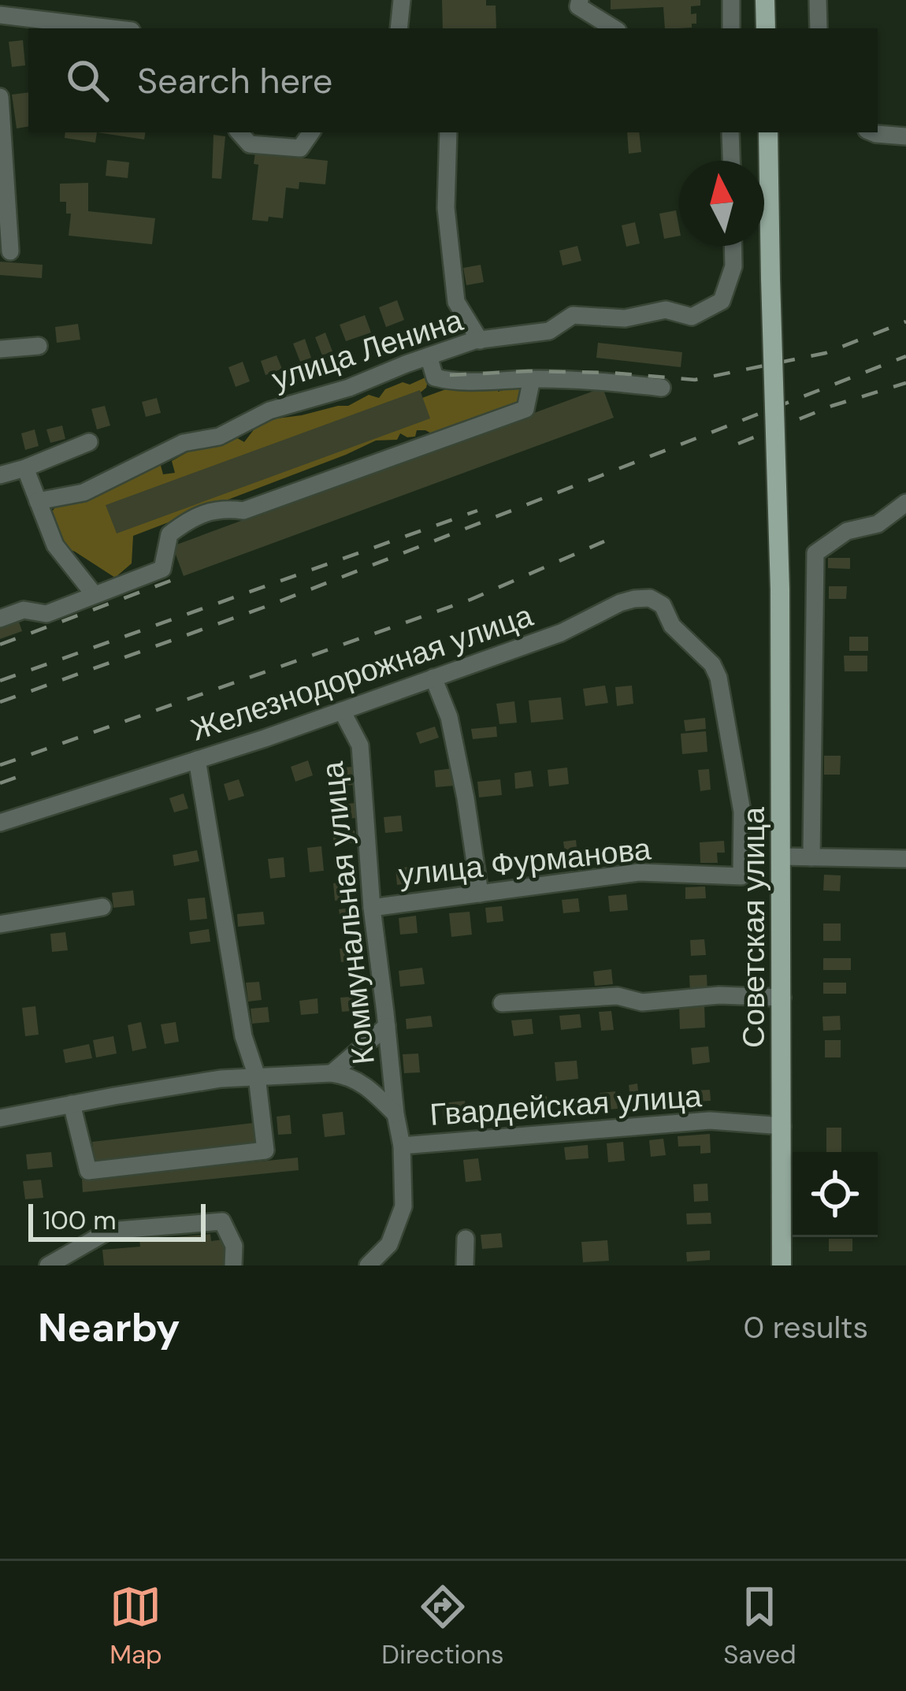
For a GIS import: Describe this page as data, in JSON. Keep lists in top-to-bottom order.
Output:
{
  "streets": {
    "main road": ["Советская улица"],
    "street": [
      "улица Ленина",
      "Железнодорожная улица",
      "улица Фурманова",
      "Коммунальная улица",
      "Гвардейская улица"
    ]
  },
  "crossings": [
    ["Железнодорожная улица", "улица Фурманова"],
    ["Железнодорожная улица", "Коммунальная улица"],
    ["улица Фурманова", "Коммунальная улица"],
    ["Коммунальная улица", "Гвардейская улица"],
    ["Советская улица", "Гвардейская улица"]
  ],
  "scale_bar": "100 m",
  "north": "top",
  "page": {
    "search": "Search here",
    "scale": "100 m",
    "heading": ["Nearby", "0 results"],
    "nav": ["Map", "Directions", "Saved"]
  }
}
